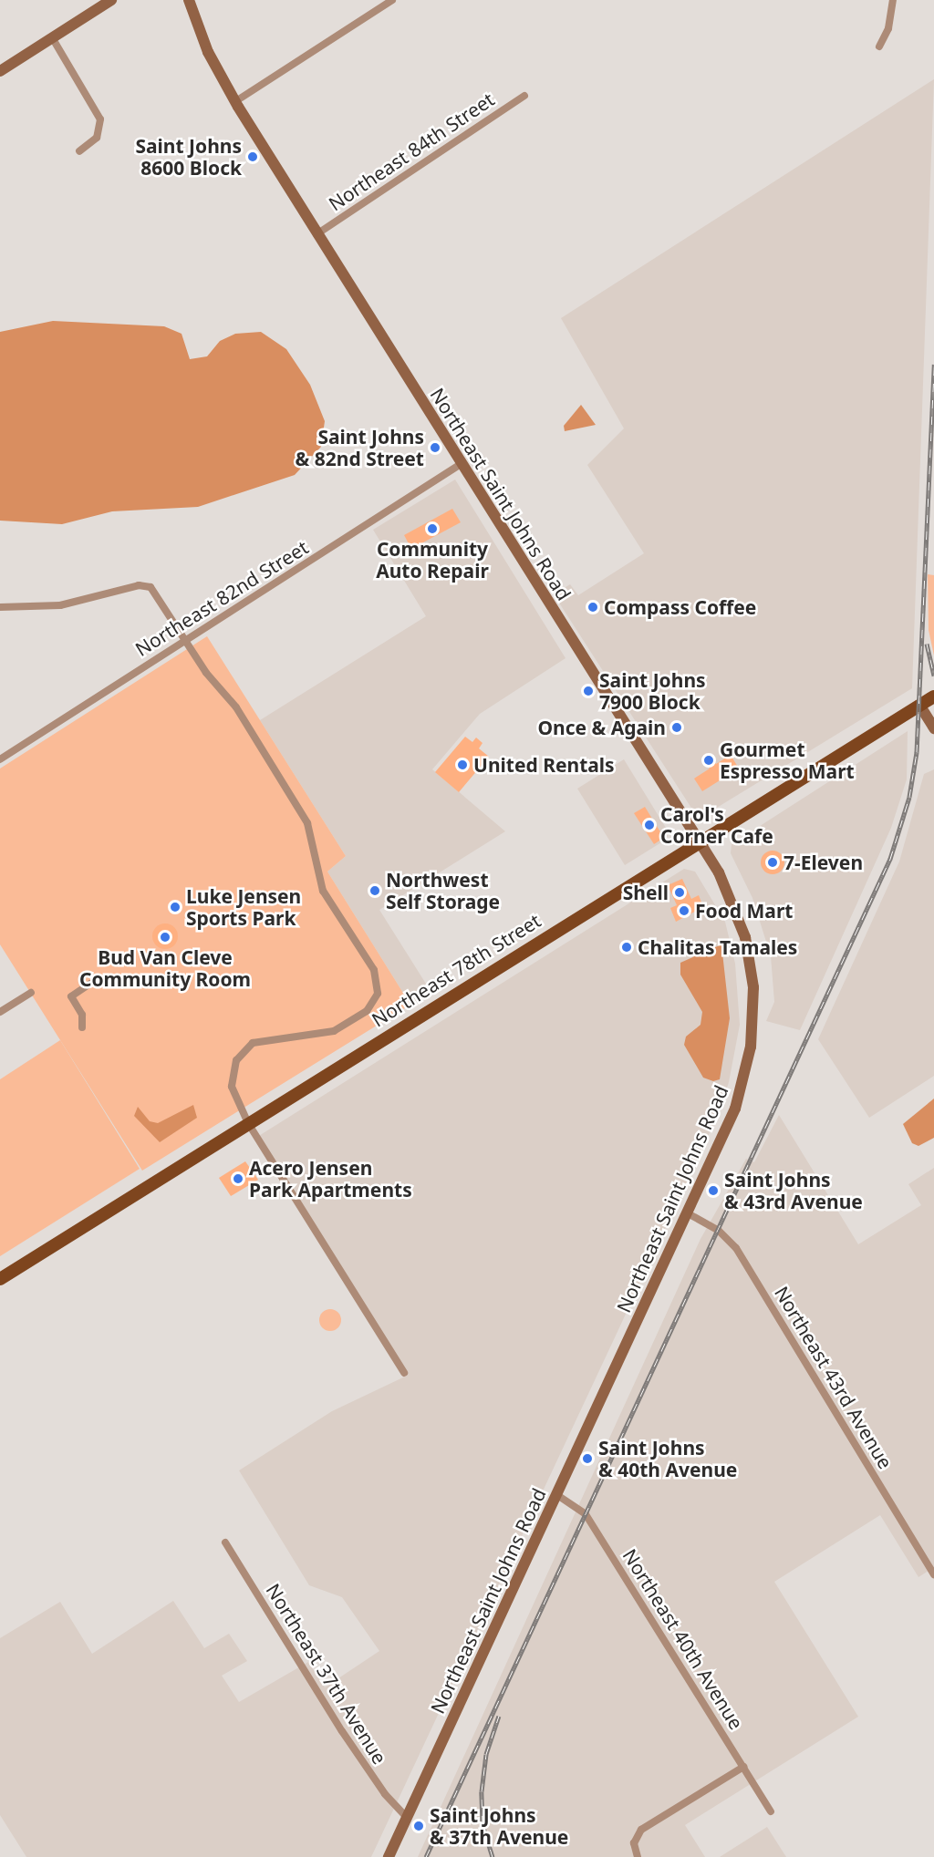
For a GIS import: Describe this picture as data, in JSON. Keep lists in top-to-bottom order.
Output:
{
  "streets": {
    "main road": ["Northeast Saint Johns Road", "Northeast 78th Street"],
    "street": [
      "Northeast 84th Street",
      "Northeast 82nd Street",
      "Northeast 43rd Avenue",
      "Northeast 40th Avenue",
      "Northeast 37th Avenue"
    ]
  },
  "crossings": [
    ["Northeast 84th Street", "Northeast Saint Johns Road"],
    ["Northeast Saint Johns Road", "Northeast 82nd Street"],
    ["Northeast Saint Johns Road", "Northeast 78th Street"],
    ["Northeast Saint Johns Road", "Northeast 43rd Avenue"],
    ["Northeast Saint Johns Road", "Northeast 40th Avenue"],
    ["Northeast Saint Johns Road", "Northeast 37th Avenue"]
  ],
  "places": [
    "Saint Johns 8600 Block",
    "Saint Johns & 82nd Street",
    "Community Auto Repair",
    "Compass Coffee",
    "Saint Johns 7900 Block",
    "Once & Again",
    "Gourmet Espresso Mart",
    "United Rentals",
    "Carol's Corner Cafe",
    "7-Eleven",
    "Northwest Self Storage",
    "Shell",
    "Luke Jensen Sports Park",
    "Food Mart",
    "Bud Van Cleve Community Room",
    "Chalitas Tamales",
    "Acero Jensen Park Apartments",
    "Saint Johns & 43rd Avenue",
    "Saint Johns & 40th Avenue",
    "Saint Johns & 37th Avenue"
  ]
}
